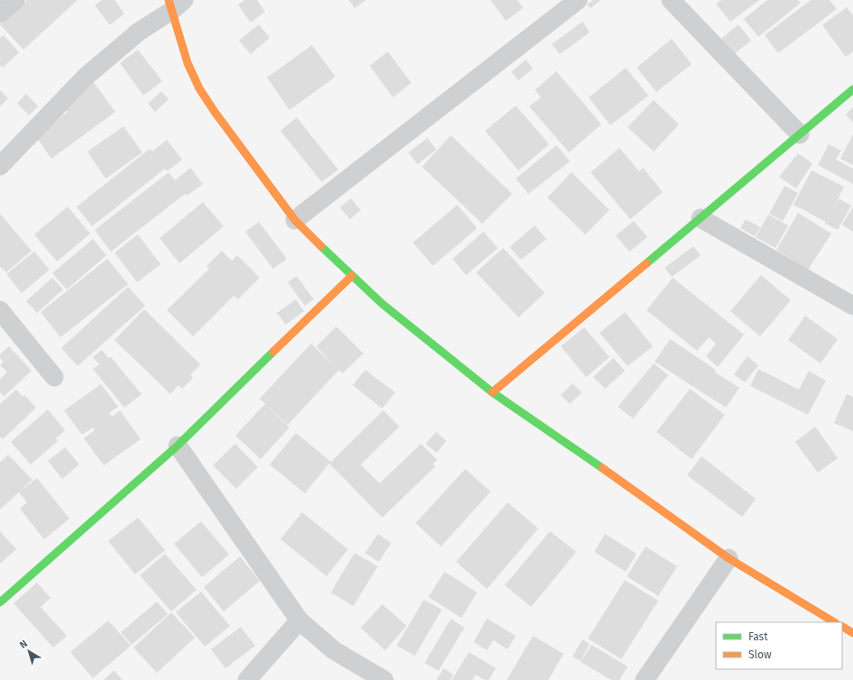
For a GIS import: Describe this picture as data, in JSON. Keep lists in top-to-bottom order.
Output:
{
  "legend": ["Fast", "Slow"],
  "north": "top left"
}
